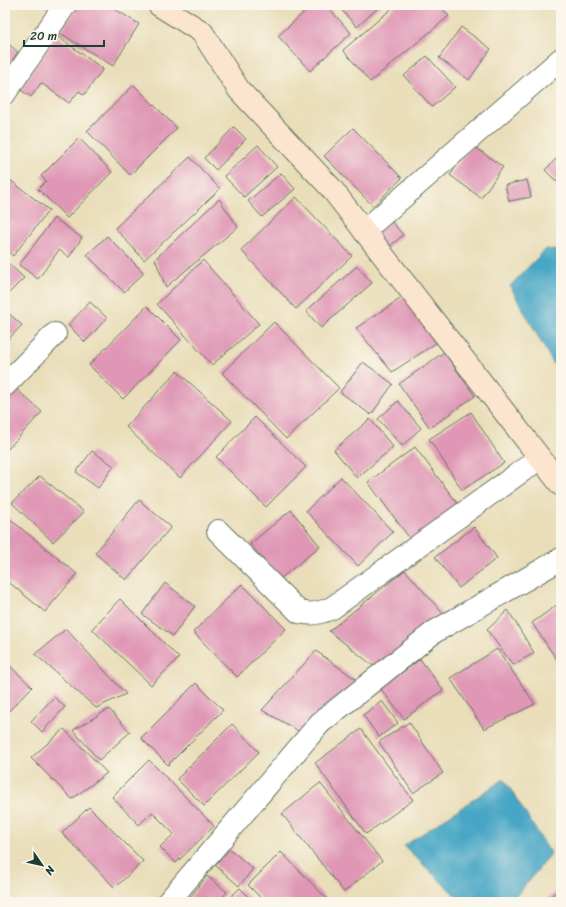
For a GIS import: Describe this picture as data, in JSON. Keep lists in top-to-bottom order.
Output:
{
  "scale_bar": "20 m",
  "north": "bottom right"
}
